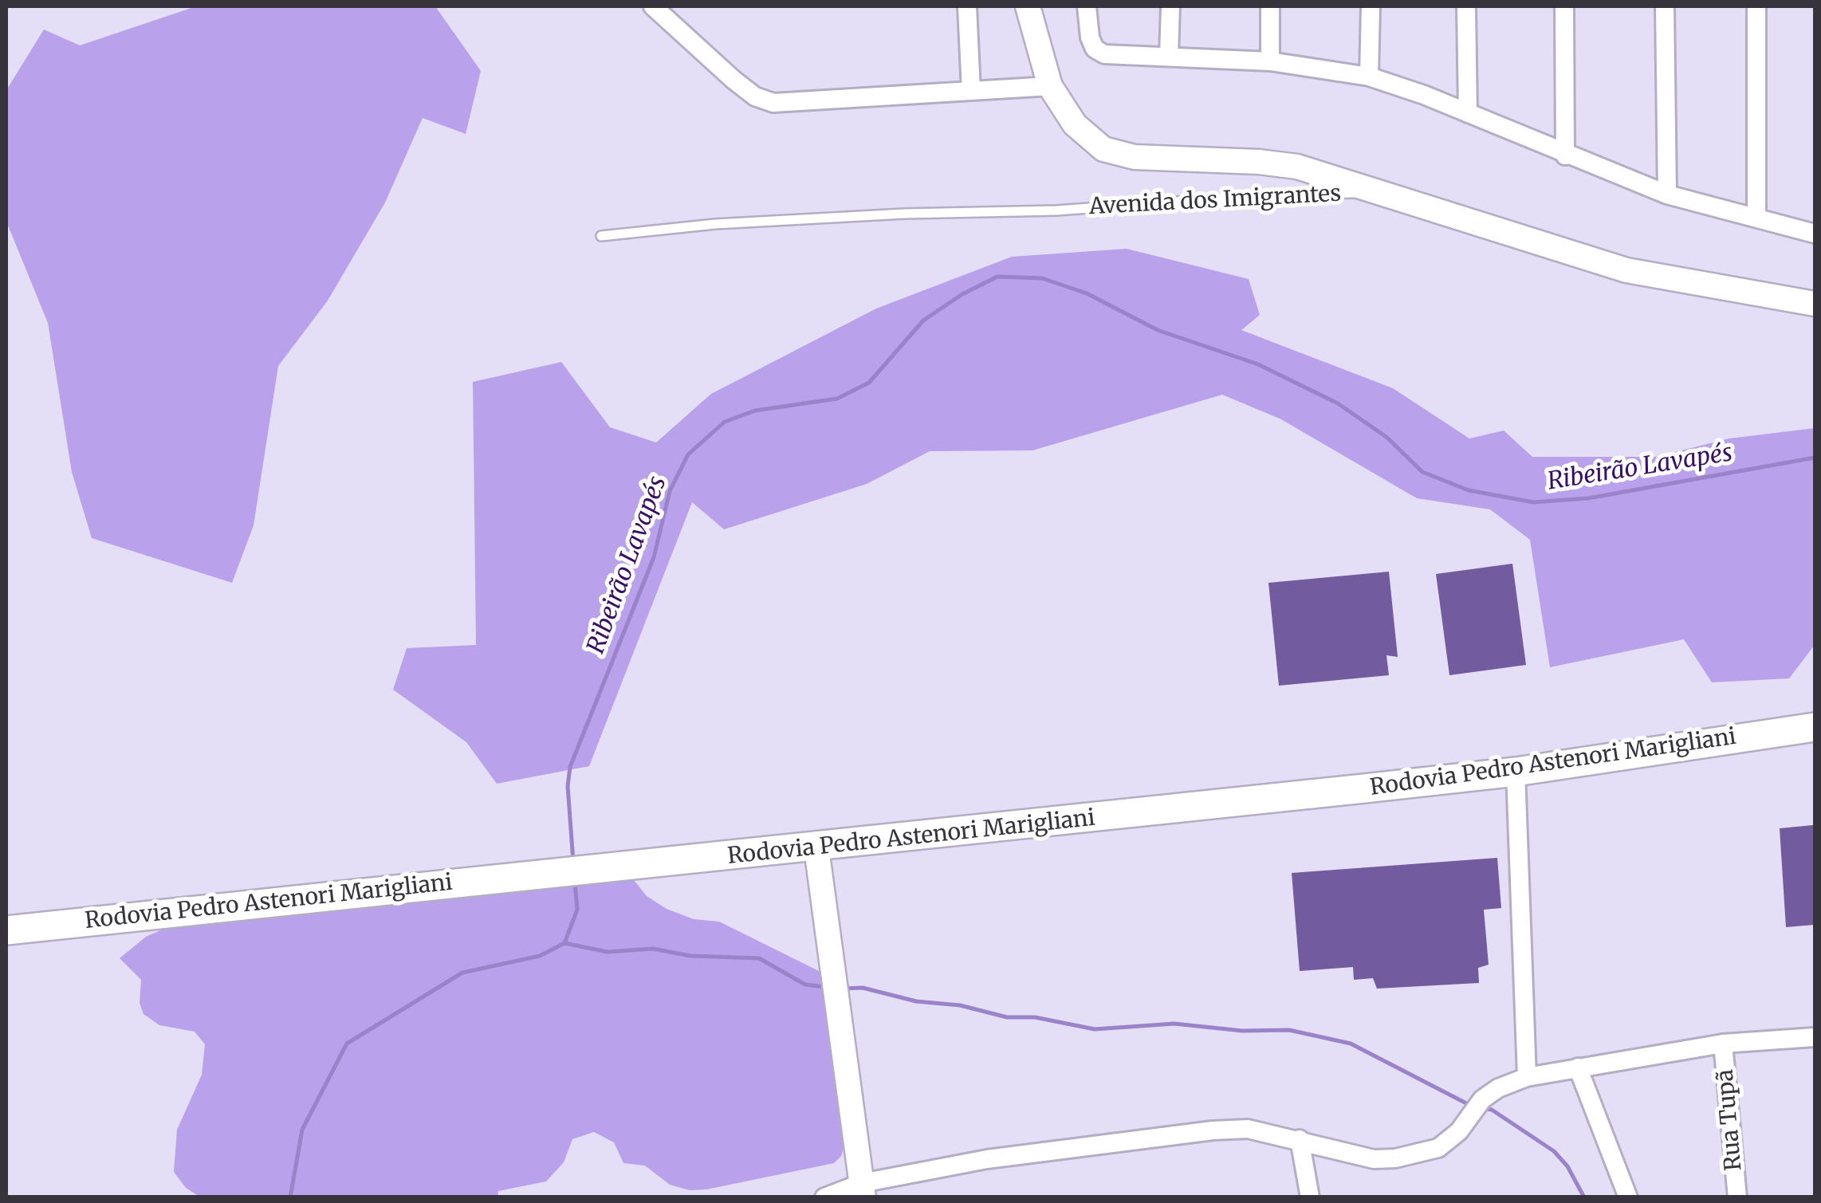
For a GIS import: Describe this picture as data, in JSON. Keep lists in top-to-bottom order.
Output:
{
  "streets": {
    "main road": ["Rodovia Pedro Astenori Marigliani"],
    "street": ["Avenida dos Imigrantes", "Rua Tupã"]
  },
  "water": ["Ribeirão Lavapés"]
}
